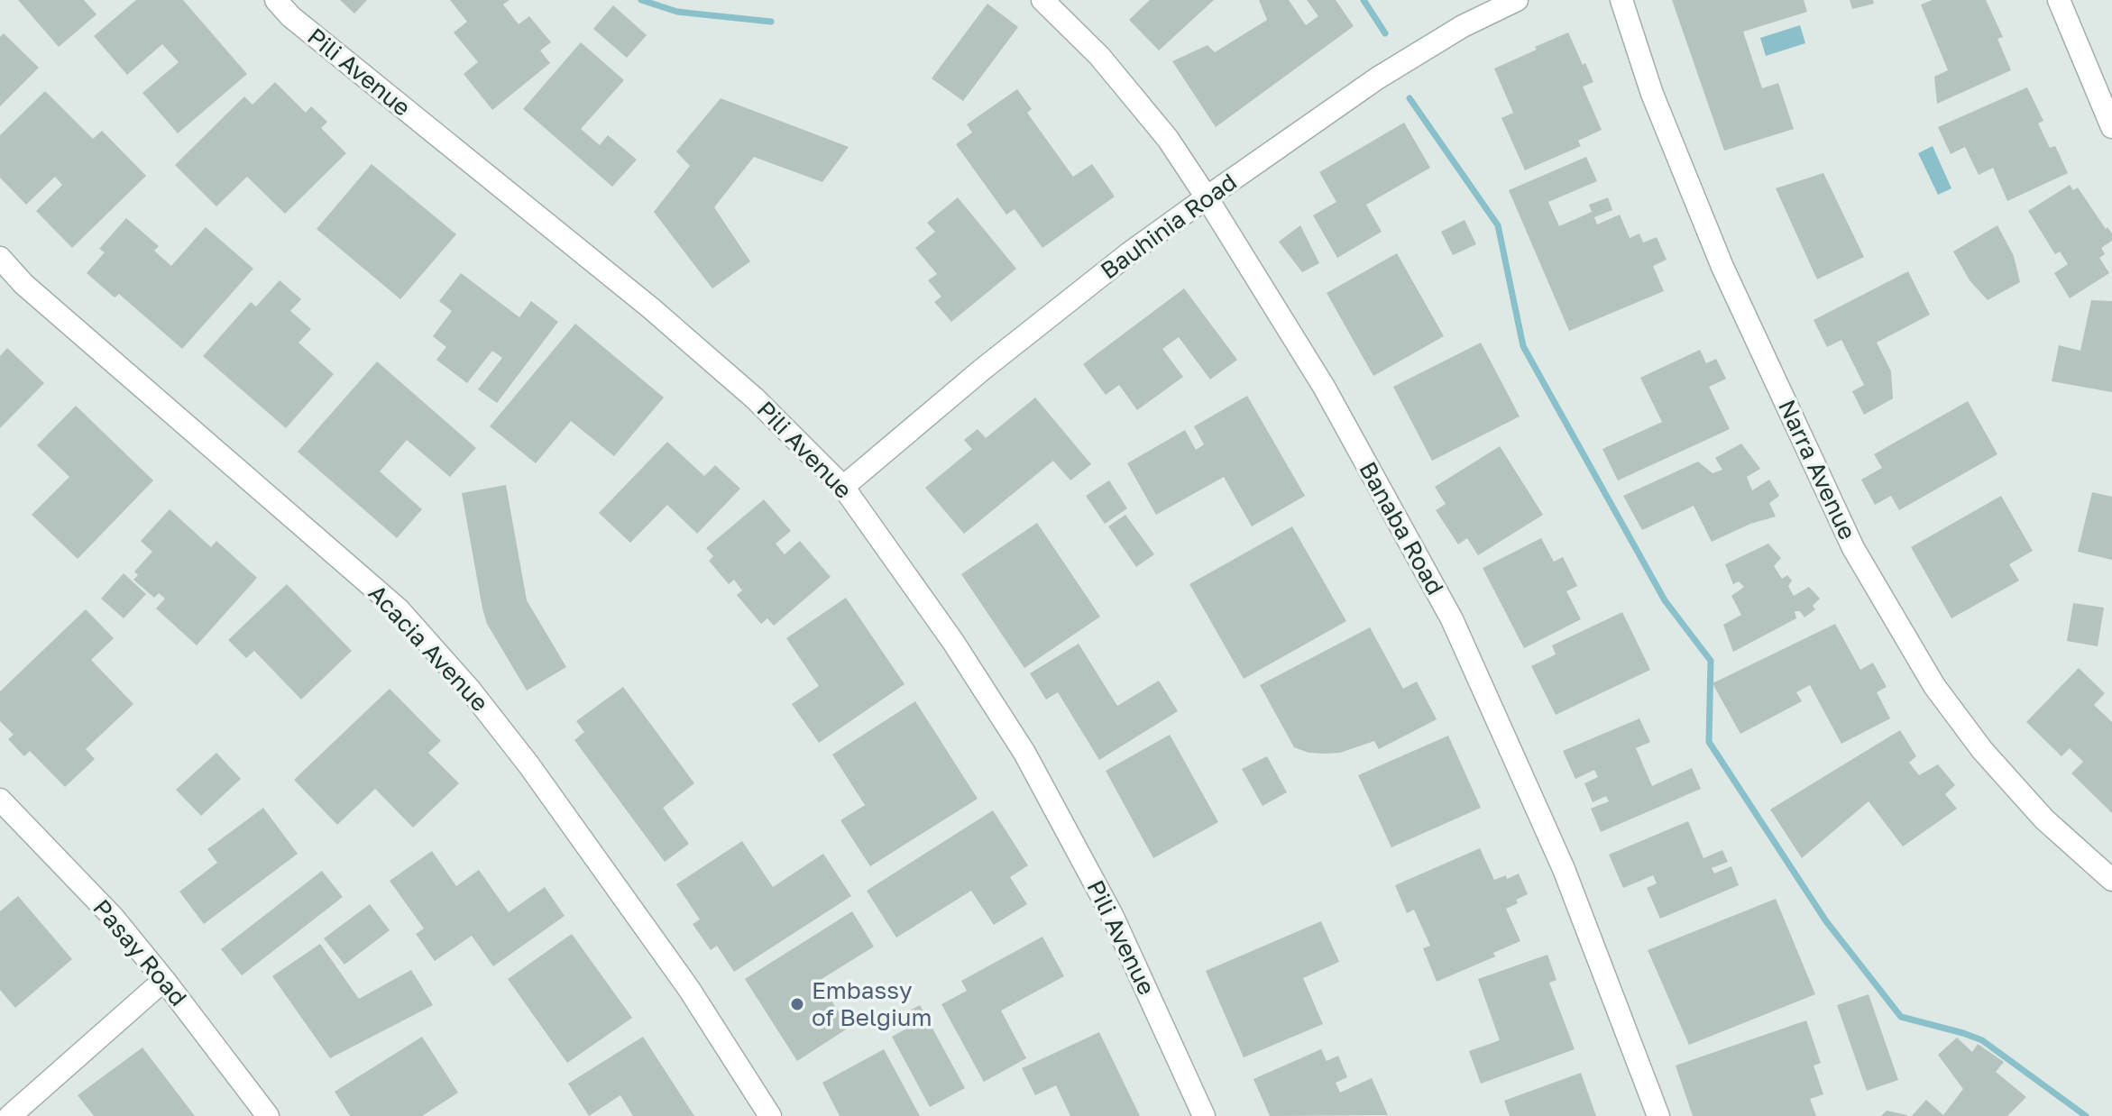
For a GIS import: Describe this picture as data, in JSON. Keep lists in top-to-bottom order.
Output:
{
  "streets": {
    "street": [
      "Pili Avenue",
      "Bauhinia Road",
      "Narra Avenue",
      "Banaba Road",
      "Acacia Avenue",
      "Pasay Road"
    ]
  },
  "crossings": [
    ["Pili Avenue", "Bauhinia Road"],
    ["Bauhinia Road", "Banaba Road"]
  ],
  "places": ["Embassy of Belgium"]
}
